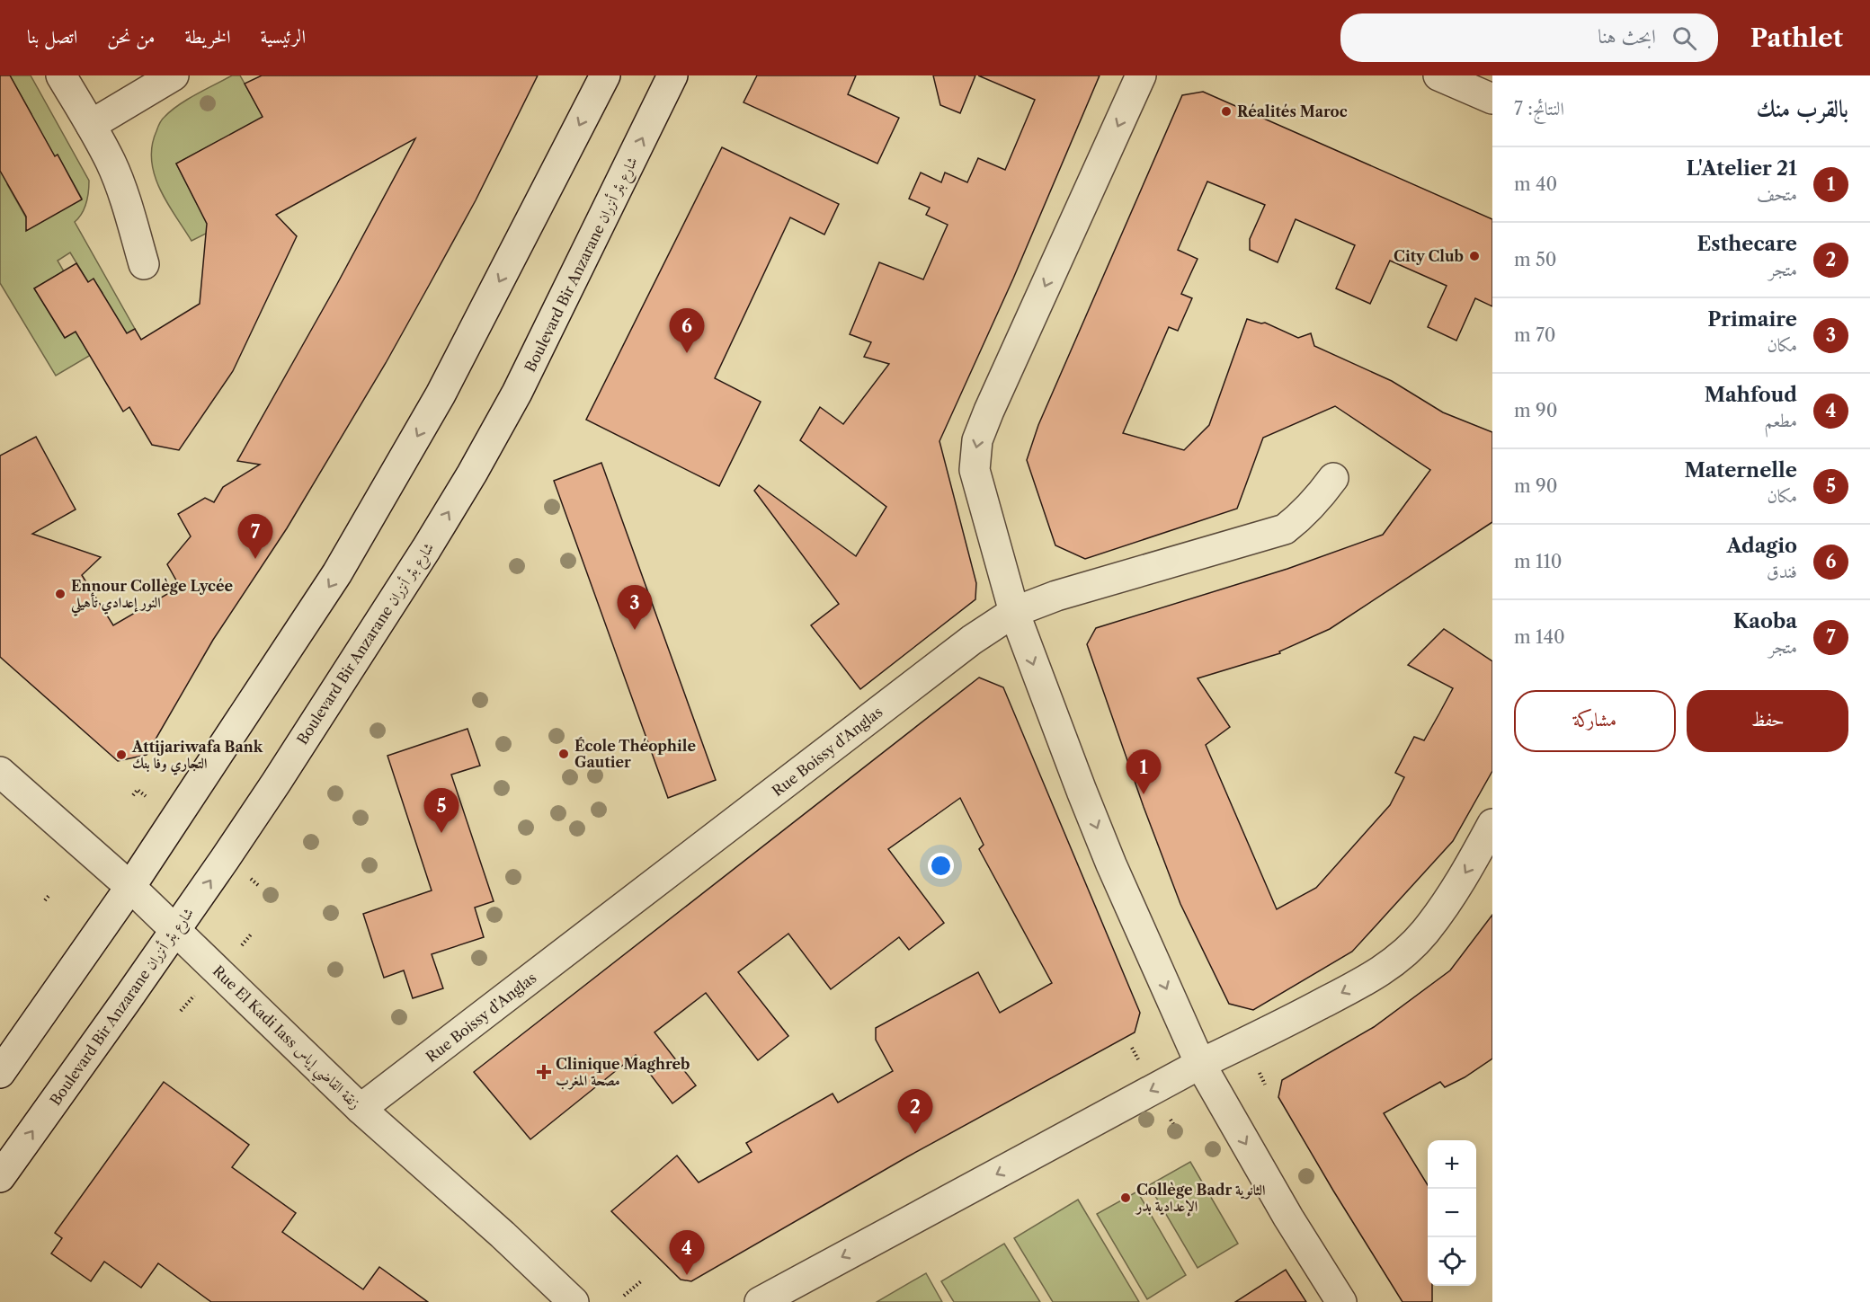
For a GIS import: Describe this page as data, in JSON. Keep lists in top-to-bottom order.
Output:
{
  "streets": {
    "street": ["Boulevard Bir Anzarane شارع بئر أنزران", "Rue Boissy d’Anglas", "Rue El Kadi Iass زنقة القاضي إياس"]
  },
  "crossings": [
    ["Boulevard Bir Anzarane شارع بئر أنزران", "Rue El Kadi Iass زنقة القاضي إياس"],
    ["Rue Boissy d’Anglas", "Rue El Kadi Iass زنقة القاضي إياس"]
  ],
  "places": {
    "other": [
      "Réalités Maroc",
      "City Club",
      "Ennour Collège Lycée النور إعدادي تأهيلي",
      "École Théophile Gautier",
      "Attijariwafa Bank التجاري وفا بنك",
      "Collège Badr الثانوية الإعدادية بدر"
    ],
    "health": ["Clinique Maghreb مصحة المغرب"]
  },
  "page": {
    "header": "Pathlet",
    "search": "ابحث هنا",
    "nav": [
      "الرئيسية",
      "الخريطة",
      "من نحن",
      "اتصل بنا"
    ],
    "heading": ["بالقرب منك", "النتائج: 7"],
    "list": [
      {
        "mark": "1",
        "name": "L'Atelier 21",
        "note": "متحف",
        "value": "40 m"
      },
      {
        "mark": "2",
        "name": "Esthecare",
        "note": "متجر",
        "value": "50 m"
      },
      {
        "mark": "3",
        "name": "Primaire",
        "note": "مكان",
        "value": "70 m"
      },
      {
        "mark": "4",
        "name": "Mahfoud",
        "note": "مطعم",
        "value": "90 m"
      },
      {
        "mark": "5",
        "name": "Maternelle",
        "note": "مكان",
        "value": "90 m"
      },
      {
        "mark": "6",
        "name": "Adagio",
        "note": "فندق",
        "value": "110 m"
      },
      {
        "mark": "7",
        "name": "Kaoba",
        "note": "متجر",
        "value": "140 m"
      }
    ],
    "pins": [
      "6",
      "7",
      "3",
      "1",
      "5",
      "2",
      "4"
    ],
    "buttons": ["حفظ", "مشاركة"],
    "map_buttons": ["+", "−"]
  }
}
